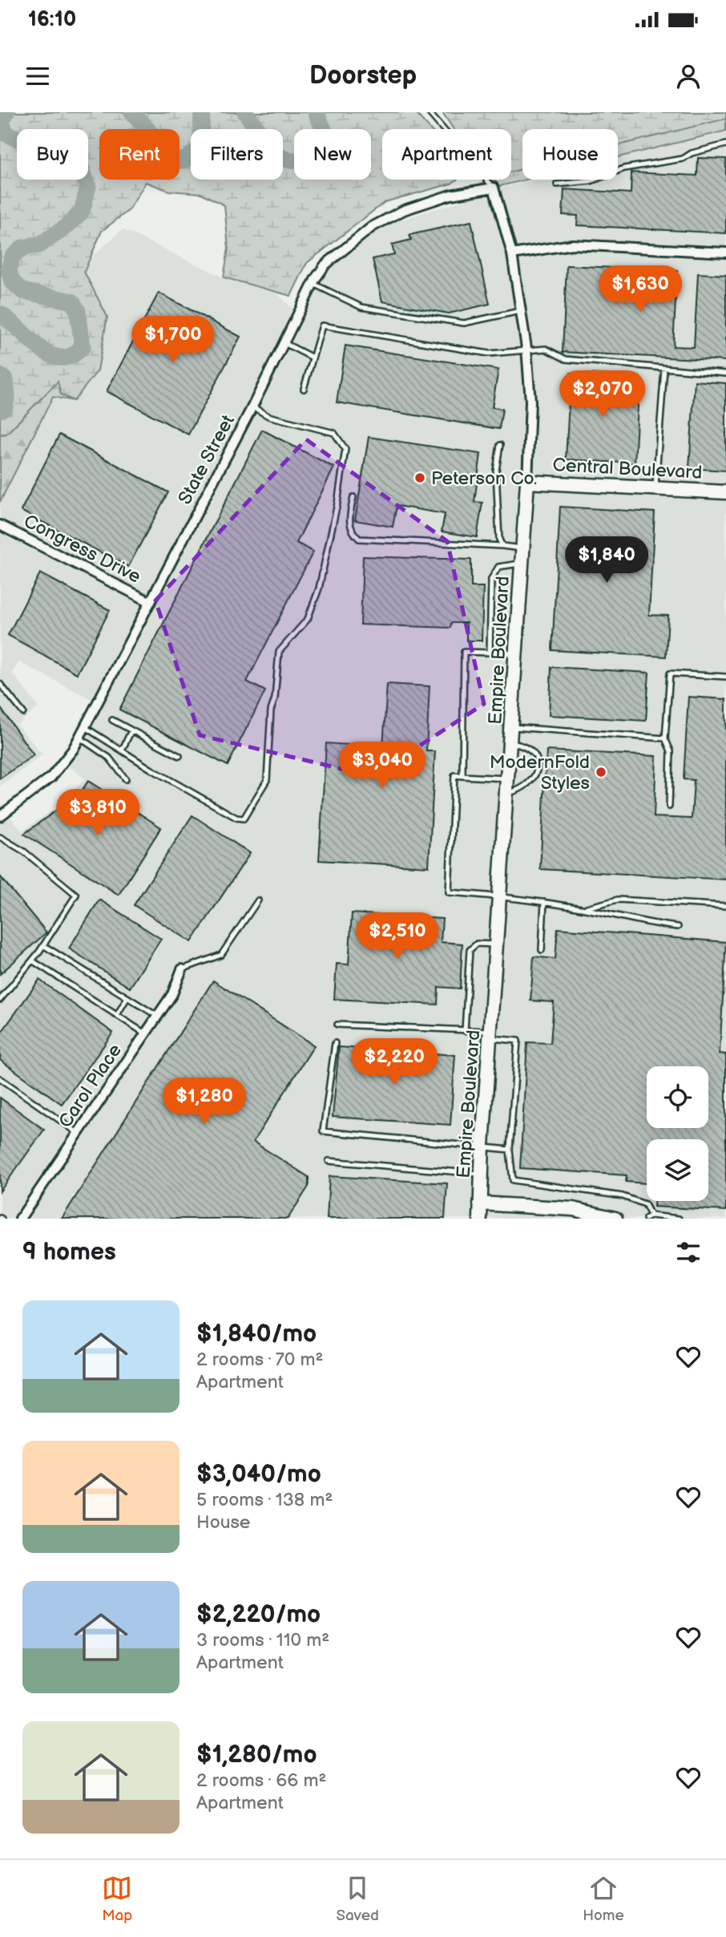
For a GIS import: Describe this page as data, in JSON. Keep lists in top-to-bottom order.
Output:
{
  "streets": {
    "street": [
      "State Street",
      "Central Boulevard",
      "Congress Drive",
      "Empire Boulevard",
      "Carol Place"
    ]
  },
  "crossings": [
    ["State Street", "Congress Drive"],
    ["State Street", "Empire Boulevard"],
    ["Central Boulevard", "Empire Boulevard"]
  ],
  "places": ["Peterson Co.", "ModernFold Styles"],
  "page": {
    "status": "16:10",
    "header": "Doorstep",
    "chip": [
      "Buy",
      "Rent",
      "Filters",
      "New",
      "Apartment",
      "House"
    ],
    "price": [
      "$1,630",
      "$1,700",
      "$2,070",
      "$1,840",
      "$3,040",
      "$3,810",
      "$2,510",
      "$2,220",
      "$1,280"
    ],
    "heading": "9 homes",
    "list": [
      {
        "name": "$1,840/mo",
        "note": "2 rooms · 70 m² · Apartment"
      },
      {
        "name": "$3,040/mo",
        "note": "5 rooms · 138 m² · House"
      },
      {
        "name": "$2,220/mo",
        "note": "3 rooms · 110 m² · Apartment"
      },
      {
        "name": "$1,280/mo",
        "note": "2 rooms · 66 m² · Apartment"
      }
    ],
    "tabs": ["Map", "Saved", "Home"]
  }
}
